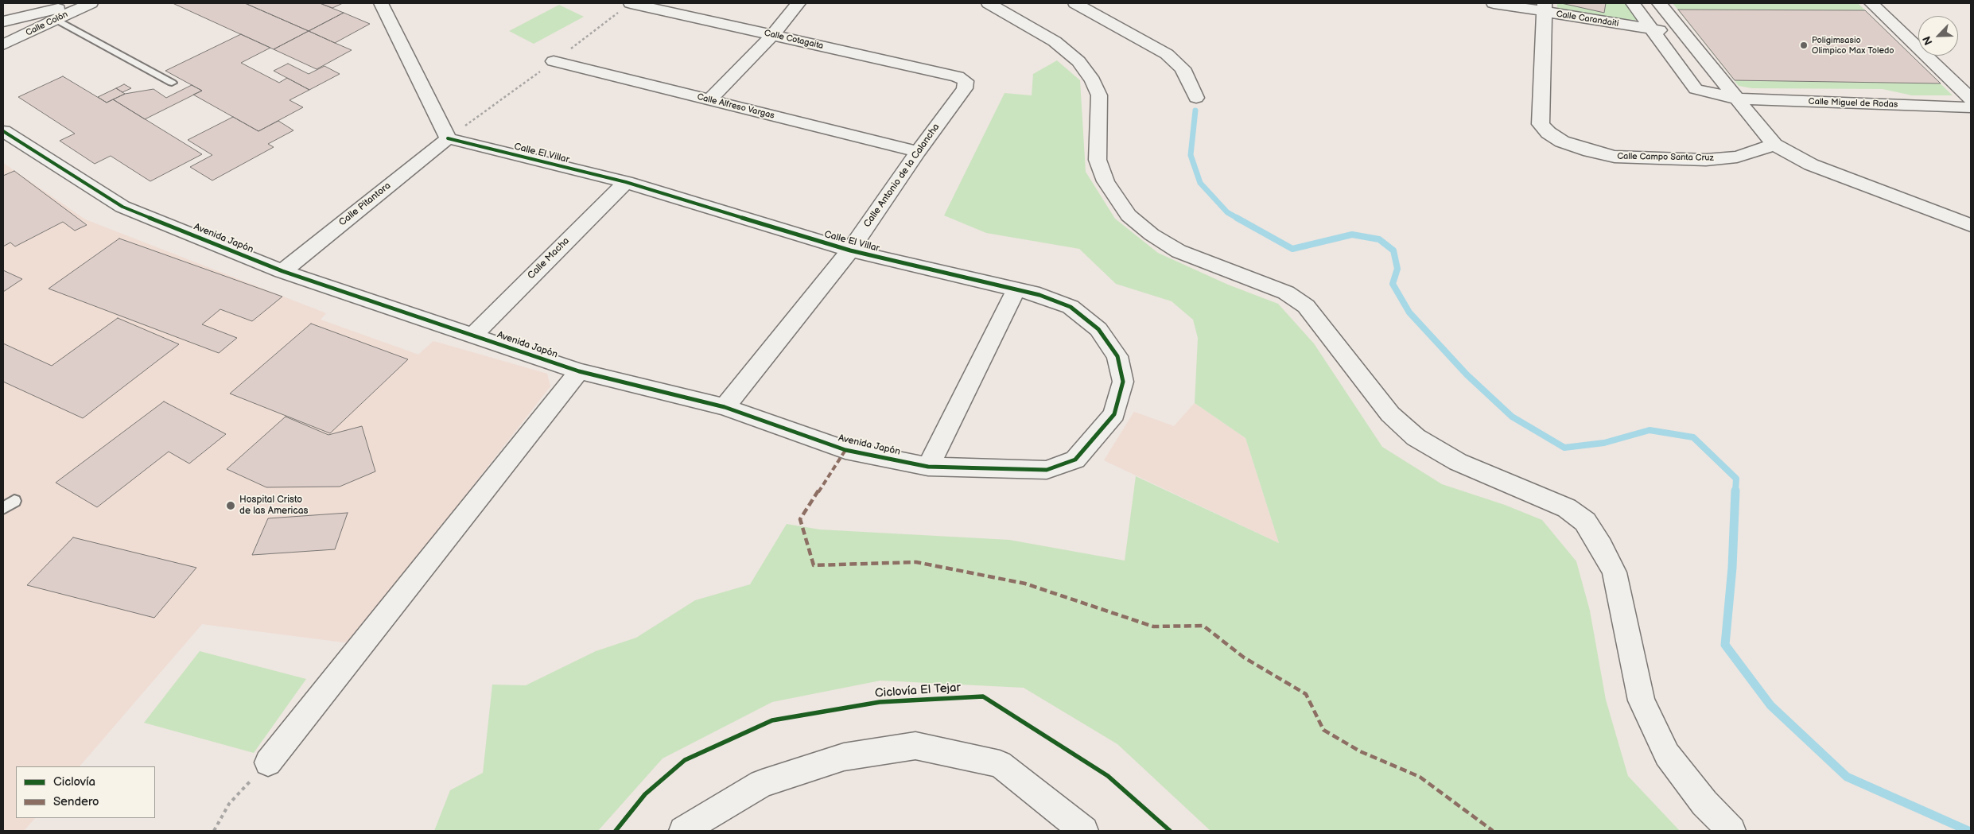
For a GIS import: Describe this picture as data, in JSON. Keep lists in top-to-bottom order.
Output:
{
  "streets": {
    "street": [
      "Calle Carandaiti",
      "Calle Colón",
      "Calle Cotagaita",
      "Calle Miguel de Rodas",
      "Calle Alfreso Vargas",
      "Calle El Villar",
      "Calle Campo Santa Cruz",
      "Calle Antonio de la Calancha",
      "Calle Pitantora",
      "Avenida Japón",
      "Calle Macha"
    ],
    "cycle path": ["Ciclovía El Tejar"]
  },
  "crossings": [
    ["Calle Carandaiti", "Calle Miguel de Rodas"],
    ["Calle Carandaiti", "Calle Campo Santa Cruz"],
    ["Calle Cotagaita", "Calle Antonio de la Calancha"],
    ["Calle Alfreso Vargas", "Calle Antonio de la Calancha"],
    ["Calle El Villar", "Calle Antonio de la Calancha"],
    ["Calle El Villar", "Calle Pitantora"],
    ["Calle El Villar", "Avenida Japón"],
    ["Calle El Villar", "Calle Macha"],
    ["Calle Antonio de la Calancha", "Avenida Japón"],
    ["Calle Pitantora", "Avenida Japón"],
    ["Avenida Japón", "Calle Macha"]
  ],
  "places": ["Poligimsasio Olimpico Max Toledo", "Hospital Cristo de las Americas"],
  "legend": ["Ciclovía", "Sendero"],
  "north": "bottom left"
}
